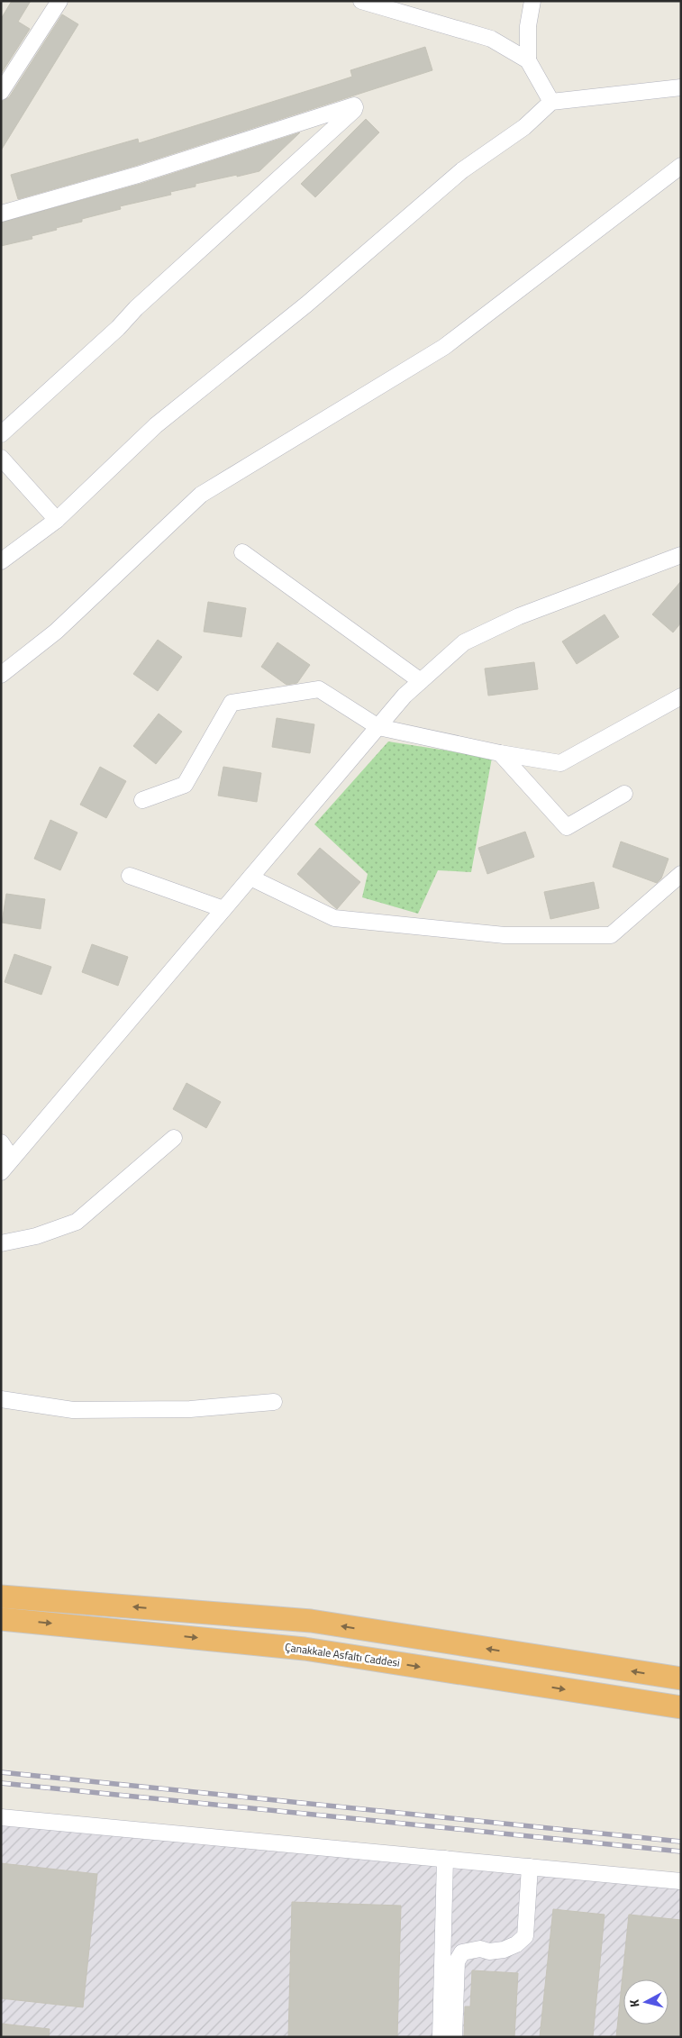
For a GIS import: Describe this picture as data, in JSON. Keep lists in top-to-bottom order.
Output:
{
  "streets": {
    "highway": ["Çanakkale Asfaltı Caddesi"]
  },
  "north": "left"
}
